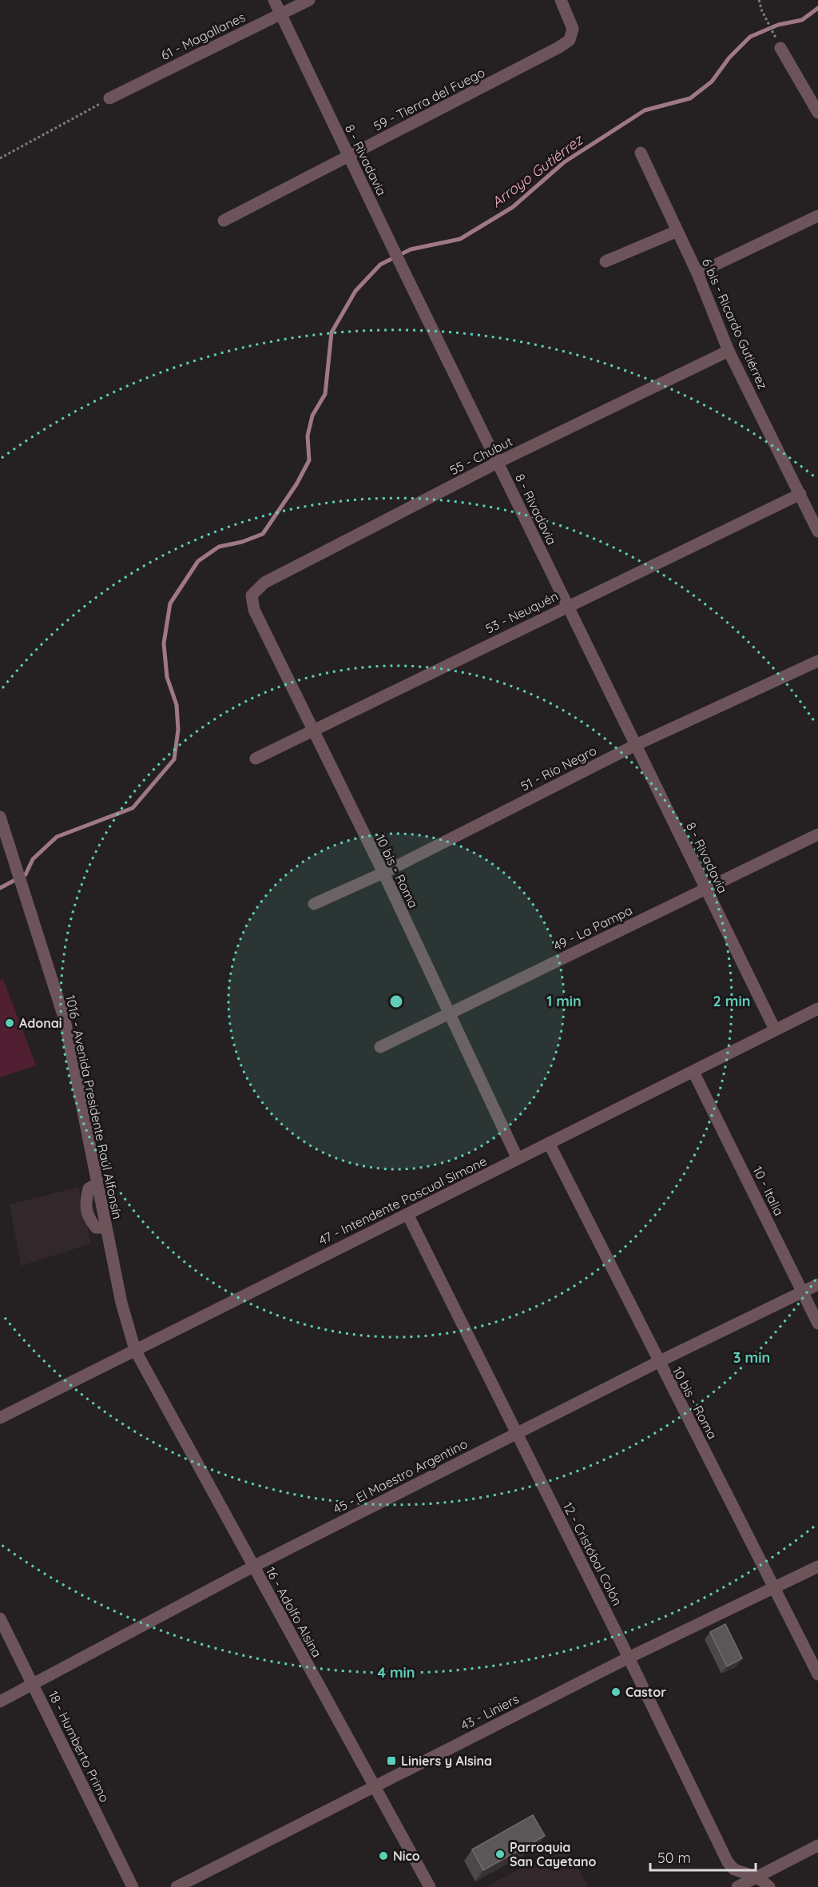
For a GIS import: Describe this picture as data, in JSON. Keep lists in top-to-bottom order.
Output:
{
  "streets": {
    "street": [
      "61 - Magallanes",
      "59 - Tierra del Fuego",
      "8 - Rivadavia",
      "6 bis - Ricardo Gutiérrez",
      "55 - Chubut",
      "53 - Neuquén",
      "51 - Río Negro",
      "10 bis - Roma",
      "49 - La Pampa",
      "1016 - Avenida Presidente Raúl Alfonsín",
      "10 - Italia",
      "47 - Intendente Pascual Simone",
      "45 - El Maestro Argentino",
      "12 - Cristóbal Colón",
      "16 - Adolfo Alsina",
      "43 - Liniers",
      "18 - Humberto Primo"
    ]
  },
  "crossings": [
    ["61 - Magallanes", "8 - Rivadavia"],
    ["59 - Tierra del Fuego", "8 - Rivadavia"],
    ["8 - Rivadavia", "55 - Chubut"],
    ["8 - Rivadavia", "53 - Neuquén"],
    ["8 - Rivadavia", "51 - Río Negro"],
    ["8 - Rivadavia", "49 - La Pampa"],
    ["8 - Rivadavia", "47 - Intendente Pascual Simone"],
    ["6 bis - Ricardo Gutiérrez", "55 - Chubut"],
    ["6 bis - Ricardo Gutiérrez", "53 - Neuquén"],
    ["55 - Chubut", "10 bis - Roma"],
    ["53 - Neuquén", "10 bis - Roma"],
    ["51 - Río Negro", "10 bis - Roma"],
    ["10 bis - Roma", "49 - La Pampa"],
    ["10 bis - Roma", "47 - Intendente Pascual Simone"],
    ["10 bis - Roma", "45 - El Maestro Argentino"],
    ["10 bis - Roma", "43 - Liniers"],
    ["1016 - Avenida Presidente Raúl Alfonsín", "47 - Intendente Pascual Simone"],
    ["1016 - Avenida Presidente Raúl Alfonsín", "16 - Adolfo Alsina"],
    ["10 - Italia", "47 - Intendente Pascual Simone"],
    ["10 - Italia", "45 - El Maestro Argentino"],
    ["47 - Intendente Pascual Simone", "12 - Cristóbal Colón"],
    ["47 - Intendente Pascual Simone", "16 - Adolfo Alsina"],
    ["45 - El Maestro Argentino", "12 - Cristóbal Colón"],
    ["45 - El Maestro Argentino", "16 - Adolfo Alsina"],
    ["45 - El Maestro Argentino", "18 - Humberto Primo"],
    ["12 - Cristóbal Colón", "43 - Liniers"],
    ["16 - Adolfo Alsina", "43 - Liniers"]
  ],
  "water": ["Arroyo Gutiérrez"],
  "places": {
    "other": [
      "Adonai",
      "Castor",
      "Parroquia San Cayetano",
      "Nico"
    ],
    "transit": ["Liniers y Alsina"]
  },
  "scale_bar": "50 m",
  "rings": [
    "1 min",
    "2 min",
    "3 min",
    "4 min"
  ]
}
